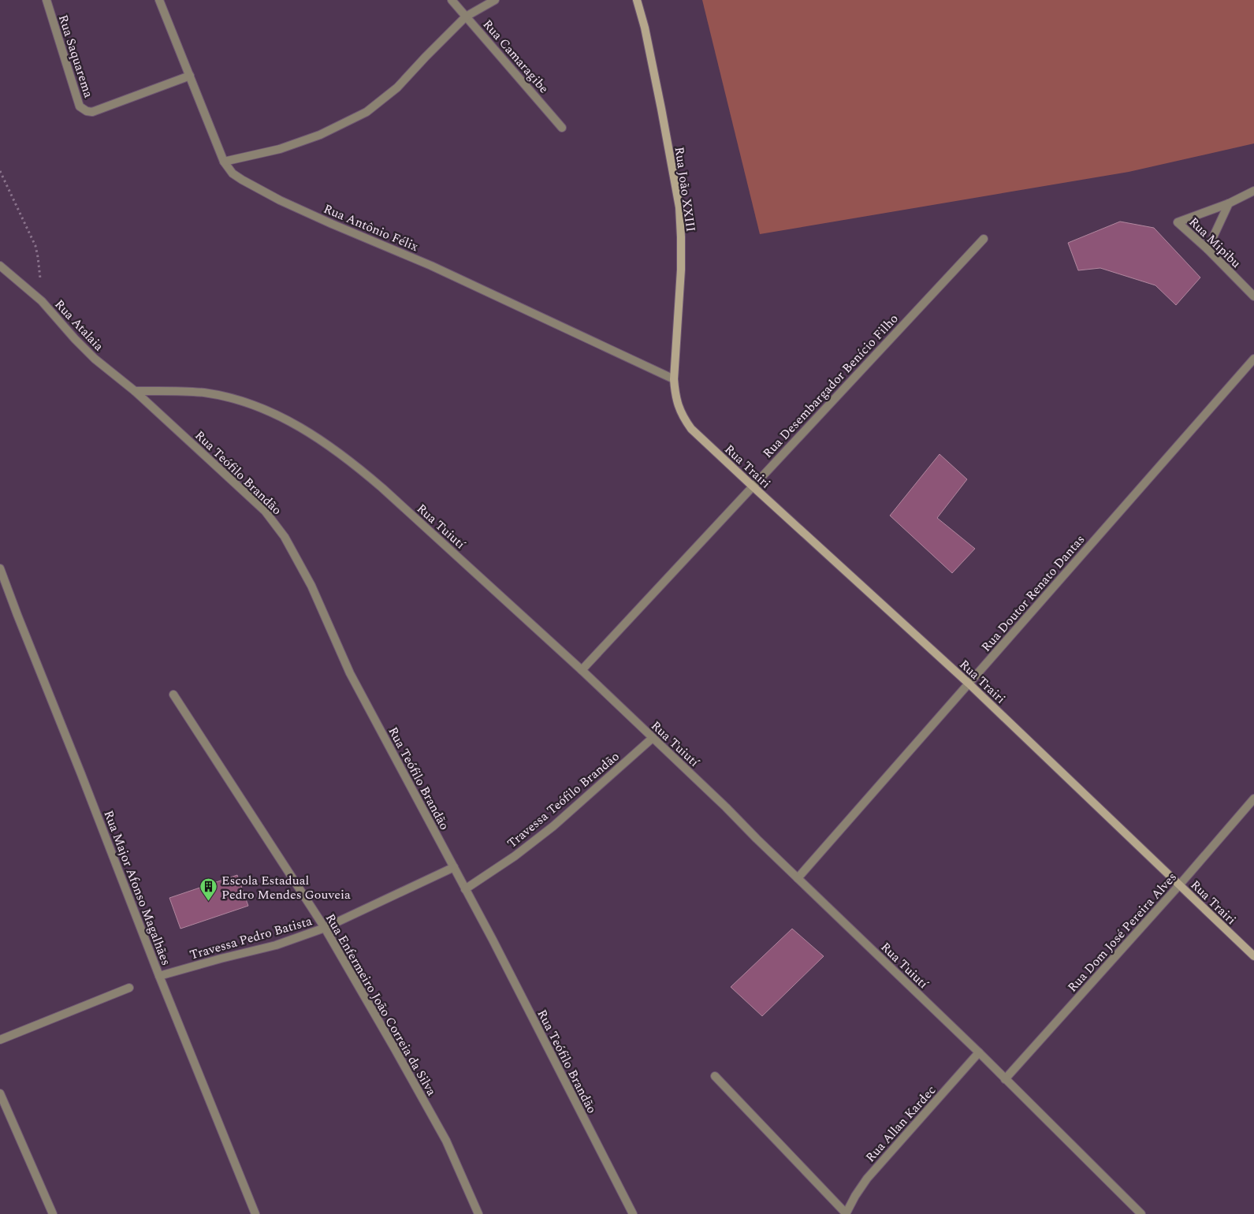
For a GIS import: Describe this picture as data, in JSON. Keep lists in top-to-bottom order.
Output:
{
  "streets": {
    "main road": ["Rua João XXIII", "Rua Trairi"],
    "street": [
      "Rua Saquarema",
      "Rua Camaragibe",
      "Rua Antônio Félix",
      "Rua Mipibu",
      "Rua Atalaia",
      "Rua Desembargador Benício Filho",
      "Rua Teófilo Brandão",
      "Rua Tuiutí",
      "Rua Doutor Renato Dantas",
      "Travessa Teófilo Brandão",
      "Rua Major Afonso Magalhães",
      "Rua Dom José Pereira Alves",
      "Travessa Pedro Batista",
      "Rua Enfermeiro João Correia da Silva",
      "Rua Allan Kardec"
    ]
  },
  "crossings": [
    ["Rua Saquarema", "Rua Antônio Félix"],
    ["Rua João XXIII", "Rua Antônio Félix"],
    ["Rua João XXIII", "Rua Trairi"],
    ["Rua Atalaia", "Rua Teófilo Brandão"],
    ["Rua Atalaia", "Rua Tuiutí"],
    ["Rua Desembargador Benício Filho", "Rua Trairi"],
    ["Rua Desembargador Benício Filho", "Rua Tuiutí"],
    ["Rua Trairi", "Rua Doutor Renato Dantas"],
    ["Rua Trairi", "Rua Dom José Pereira Alves"],
    ["Rua Teófilo Brandão", "Rua Tuiutí"],
    ["Rua Teófilo Brandão", "Travessa Teófilo Brandão"],
    ["Rua Teófilo Brandão", "Travessa Pedro Batista"],
    ["Rua Tuiutí", "Rua Doutor Renato Dantas"],
    ["Rua Tuiutí", "Travessa Teófilo Brandão"],
    ["Rua Tuiutí", "Rua Dom José Pereira Alves"],
    ["Rua Tuiutí", "Rua Allan Kardec"],
    ["Rua Major Afonso Magalhães", "Travessa Pedro Batista"],
    ["Travessa Pedro Batista", "Rua Enfermeiro João Correia da Silva"]
  ],
  "places": {
    "building": ["Escola Estadual Pedro Mendes Gouveia"]
  }
}
